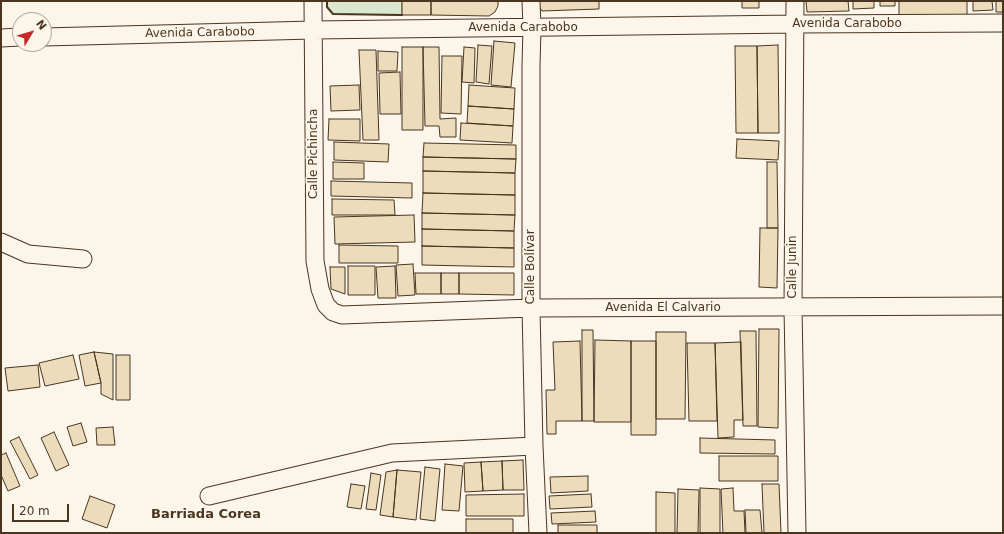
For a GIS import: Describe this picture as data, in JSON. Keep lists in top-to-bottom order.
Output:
{
  "streets": {
    "street": [
      "Avenida Carabobo",
      "Calle Pichincha",
      "Calle Bolívar",
      "Calle Junin",
      "Avenida El Calvario"
    ]
  },
  "crossings": [
    ["Avenida Carabobo", "Calle Pichincha"],
    ["Avenida Carabobo", "Calle Bolívar"],
    ["Avenida Carabobo", "Calle Junin"],
    ["Calle Pichincha", "Avenida El Calvario"],
    ["Calle Bolívar", "Avenida El Calvario"],
    ["Calle Junin", "Avenida El Calvario"]
  ],
  "districts": ["Barriada Corea"],
  "scale_bar": "20 m",
  "north": "top right"
}
